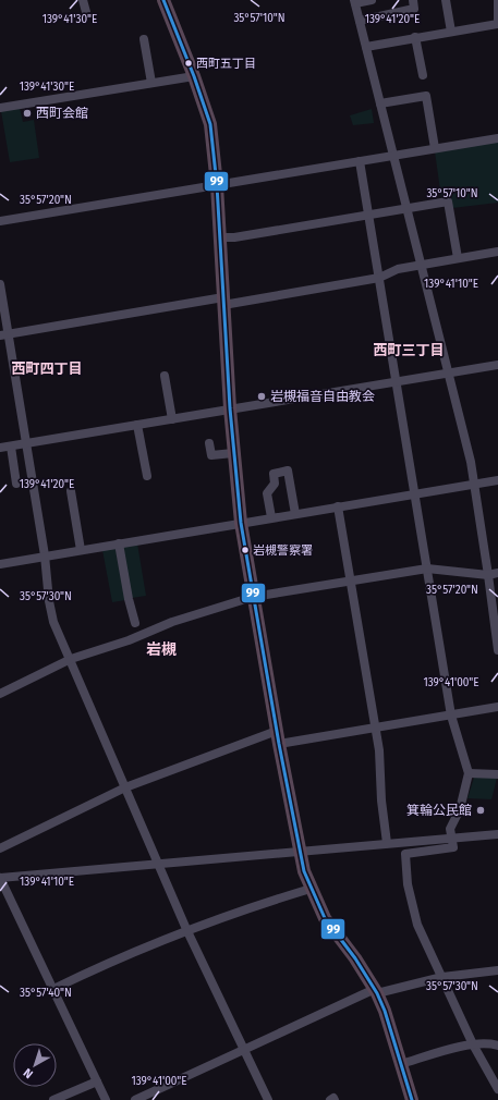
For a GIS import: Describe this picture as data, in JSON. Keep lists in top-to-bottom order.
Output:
{
  "districts": ["西町三丁目", "西町四丁目", "岩槻"],
  "places": [
    "西町五丁目",
    "西町会館",
    "岩槻福音自由教会",
    "岩槻警察署",
    "箕輪公民館"
  ],
  "lines": ["transit line 99"],
  "north": "bottom left",
  "coordinates": [
    "35°57'10\"N",
    "139°41'30\"E",
    "139°41'20\"E",
    "35°57'20\"N",
    "139°41'10\"E",
    "35°57'30\"N",
    "139°41'00\"E",
    "35°57'40\"N"
  ]
}
